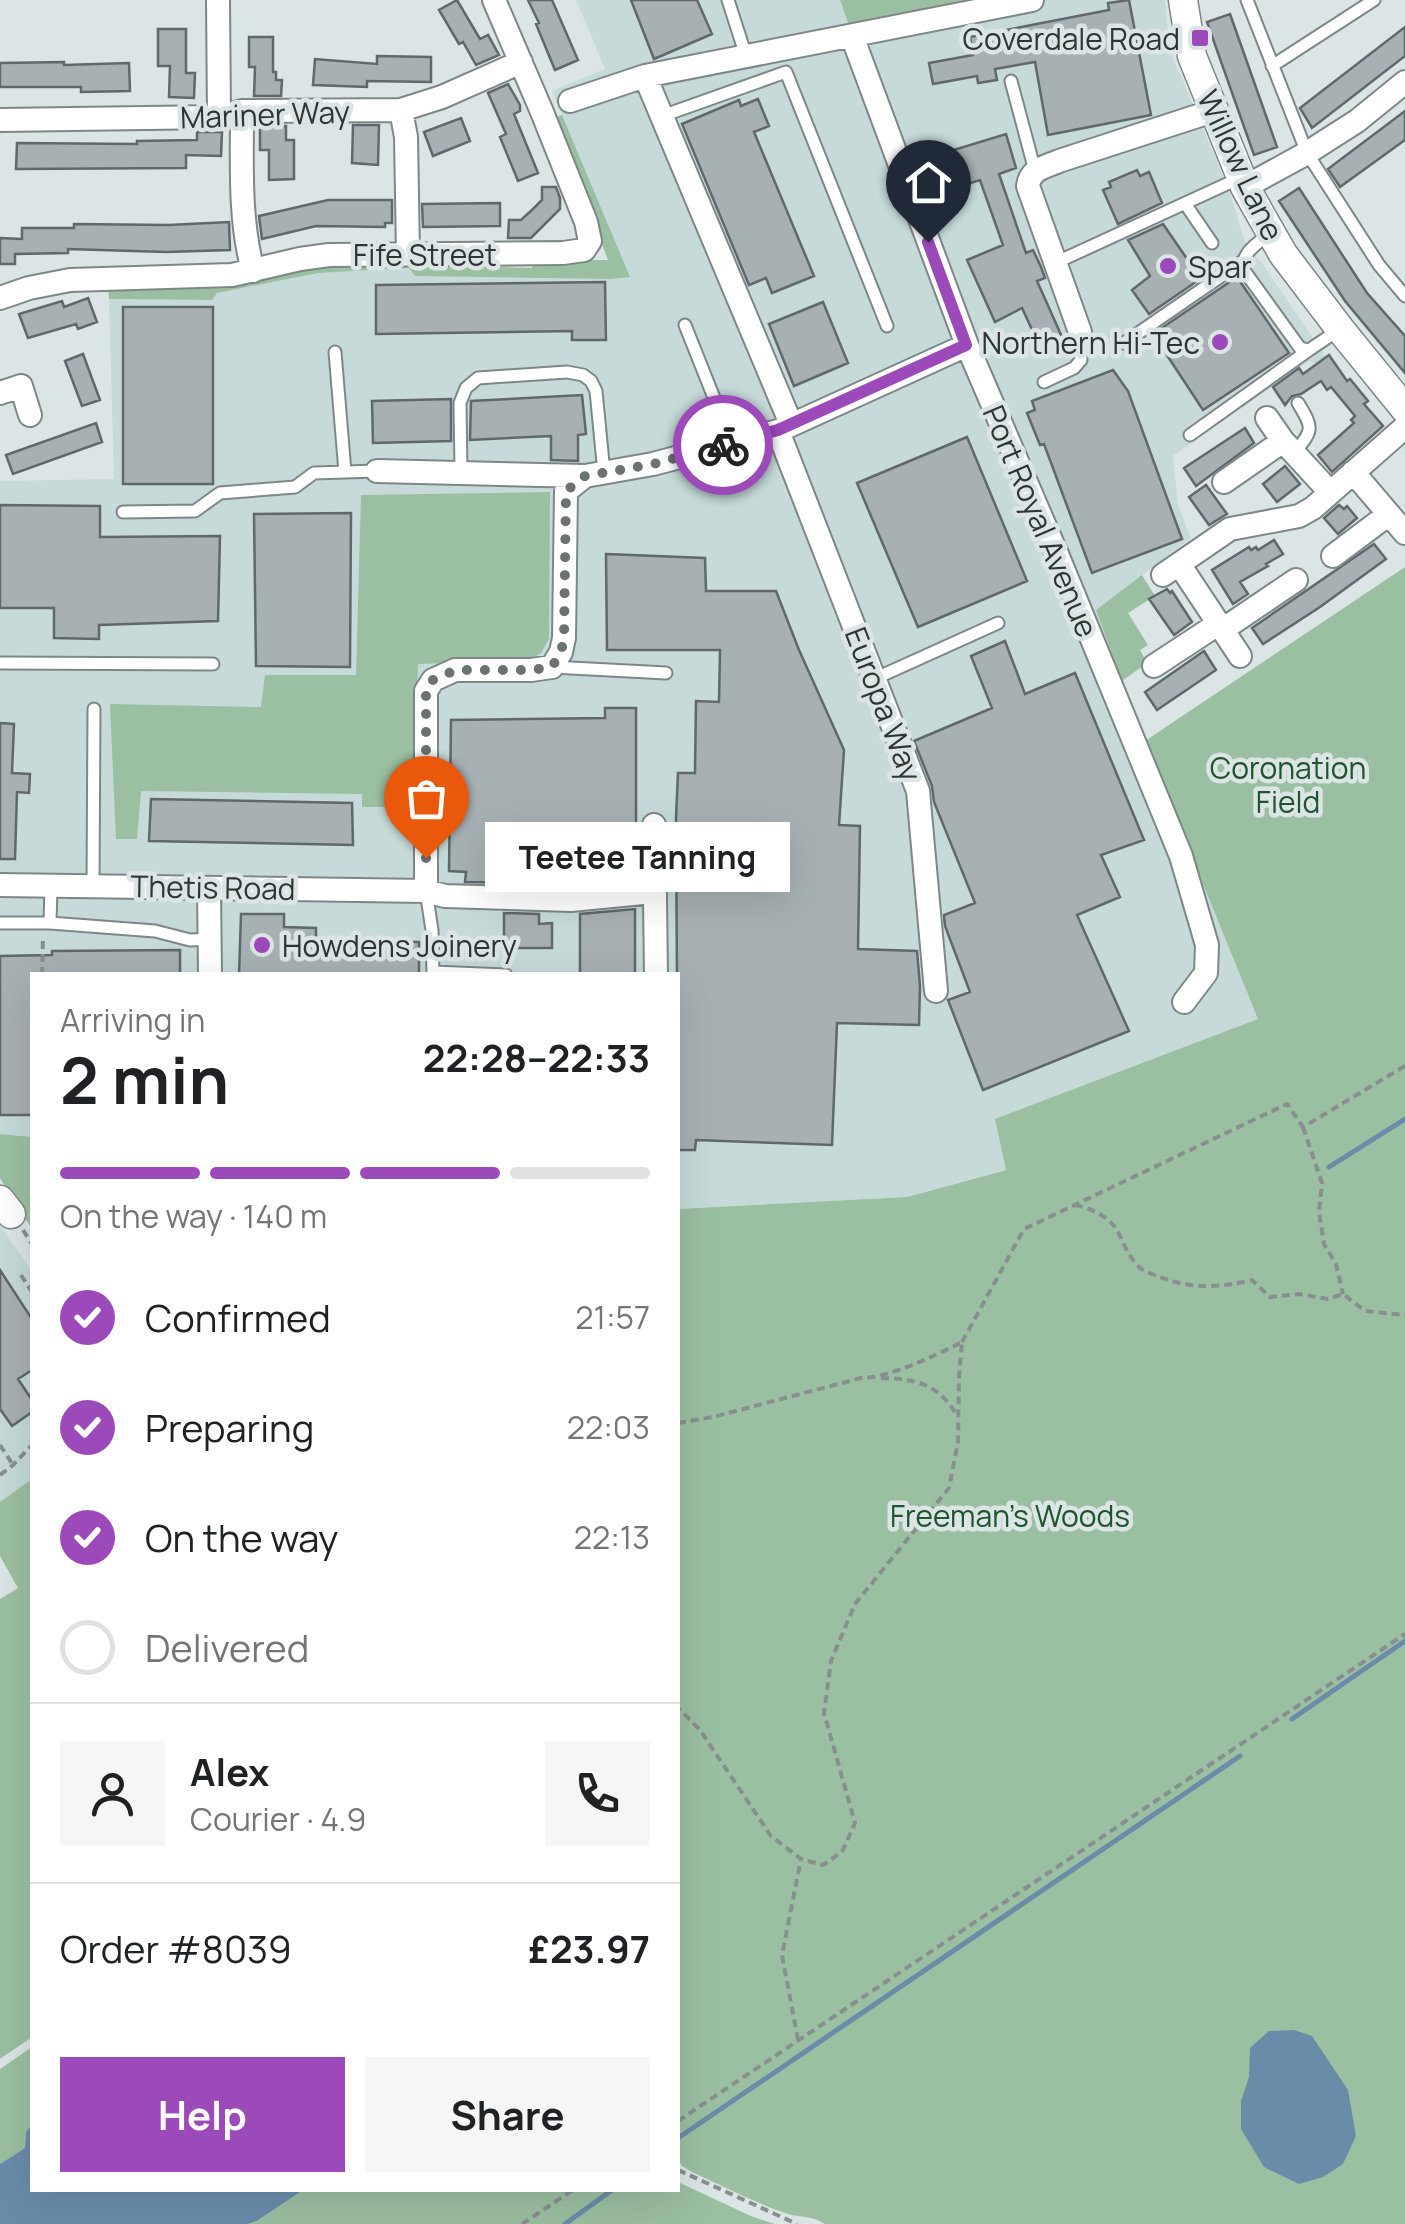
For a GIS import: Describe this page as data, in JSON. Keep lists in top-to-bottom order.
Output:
{
  "streets": {
    "street": [
      "Mariner Way",
      "Willow Lane",
      "Fife Street",
      "Port Royal Avenue",
      "Europa Way",
      "Thetis Road"
    ]
  },
  "crossings": [
    ["Mariner Way", "Fife Street"]
  ],
  "parks": ["Coronation Field", "Freeman's Woods"],
  "places": {
    "transit": ["Coverdale Road"],
    "other": [
      "Spar",
      "Northern Hi-Tec",
      "Teetee Tanning",
      "Howdens Joinery"
    ]
  },
  "page": {
    "bubble": "Teetee Tanning",
    "heading": ["2 min", "Arriving in", "22:28–22:33"],
    "panel": [
      "Alex",
      "Courier · 4.9",
      "Order #8039",
      "£23.97"
    ],
    "bar": "On the way · 140 m",
    "list": [
      ["Confirmed", "21:57"],
      ["Preparing", "22:03"],
      ["On the way", "22:13"],
      "Delivered"
    ],
    "buttons": ["Help", "Share"]
  }
}
